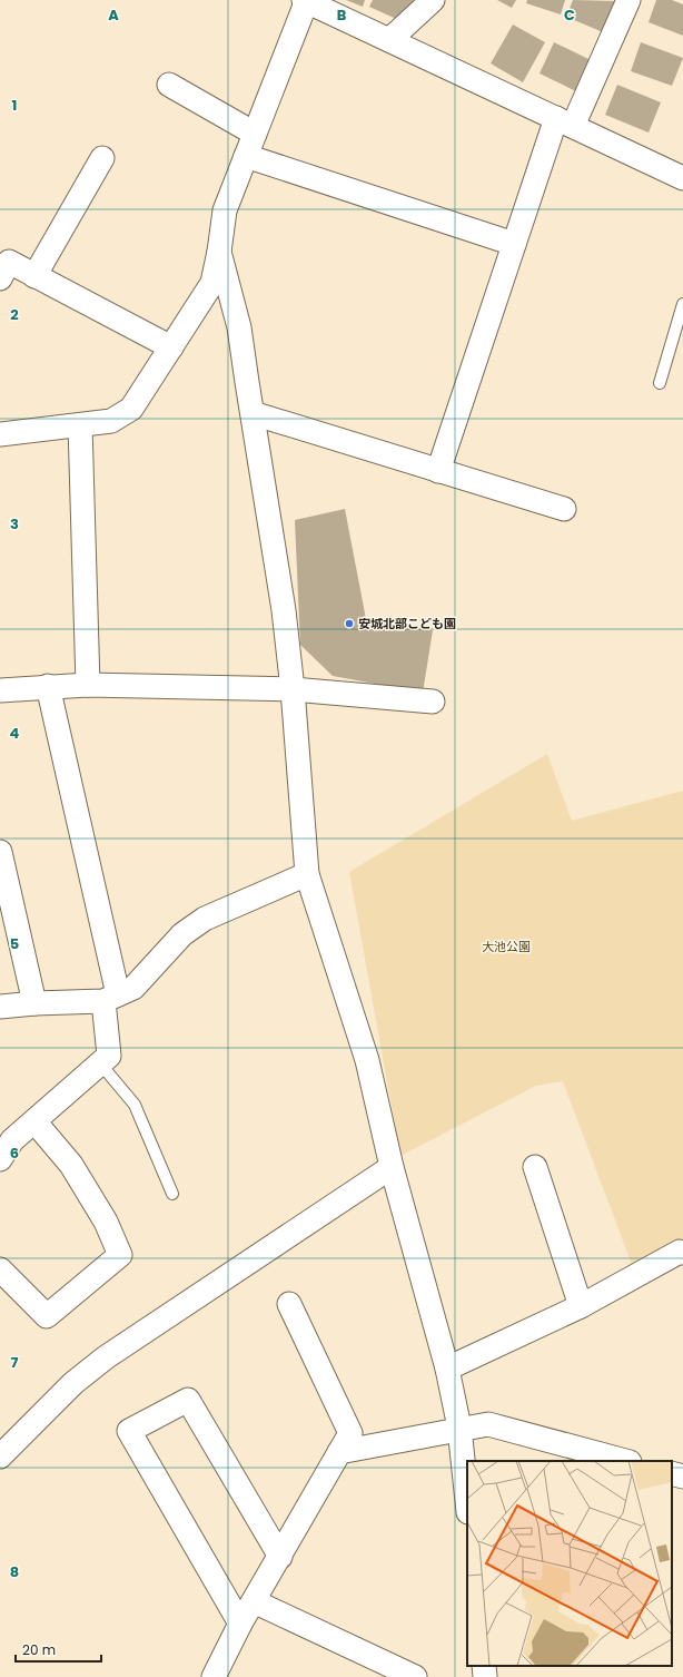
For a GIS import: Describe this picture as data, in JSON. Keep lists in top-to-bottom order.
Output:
{
  "parks": ["大池公園"],
  "places": ["安城北部こども園"],
  "scale_bar": "20 m",
  "grid": {
    "columns": ["A", "B", "C"],
    "rows": [
      "1",
      "2",
      "3",
      "4",
      "5",
      "6",
      "7",
      "8"
    ]
  }
}
